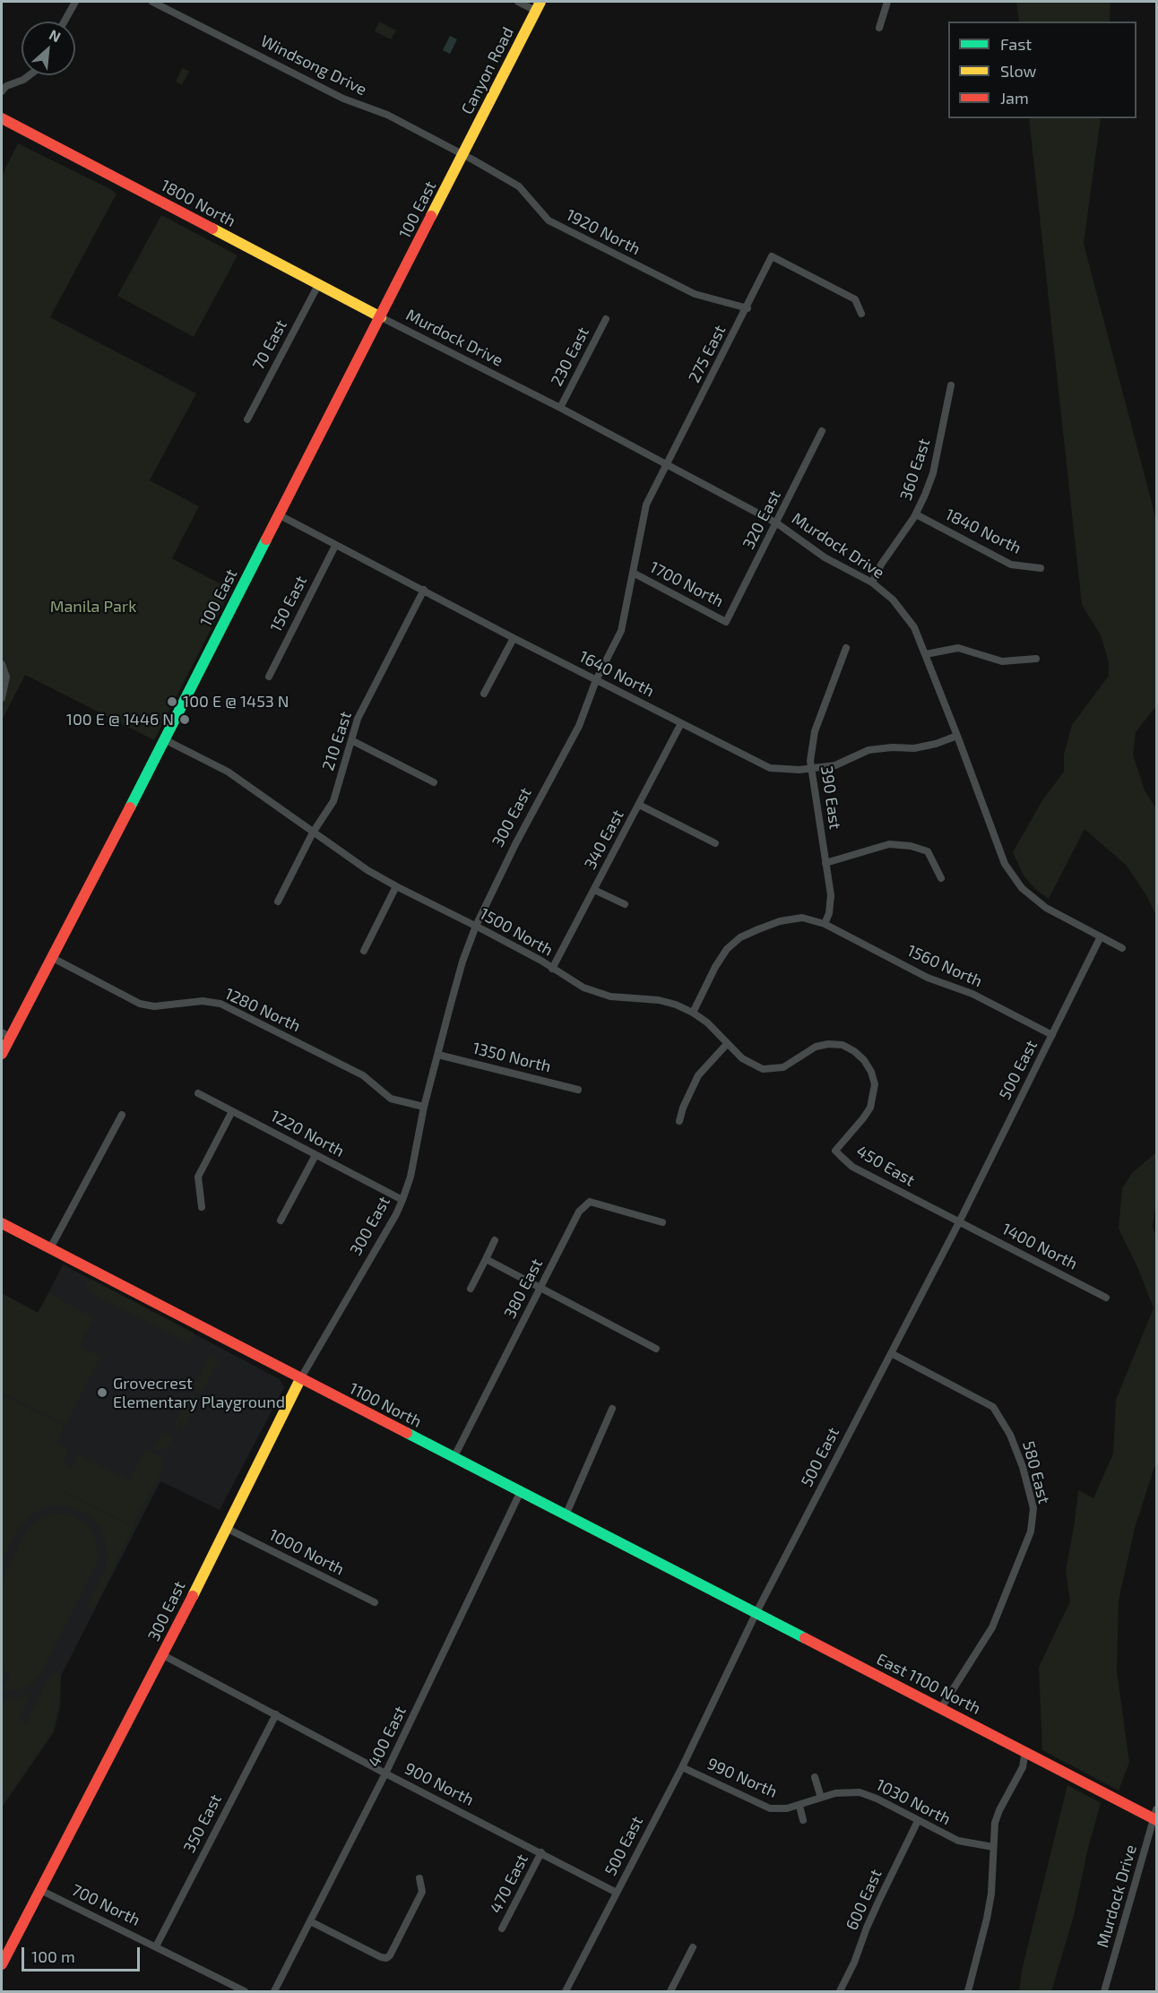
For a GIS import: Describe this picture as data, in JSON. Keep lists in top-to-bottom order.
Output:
{
  "streets": {
    "street": [
      "Windsong Drive",
      "Canyon Road",
      "1800 North",
      "100 East",
      "1920 North",
      "Murdock Drive",
      "70 East",
      "275 East",
      "230 East",
      "360 East",
      "320 East",
      "1840 North",
      "1700 North",
      "150 East",
      "1640 North",
      "210 East",
      "390 East",
      "300 East",
      "340 East",
      "1500 North",
      "1560 North",
      "1280 North",
      "1350 North",
      "500 East",
      "1220 North",
      "450 East",
      "1400 North",
      "380 East",
      "1100 North",
      "580 East",
      "1000 North",
      "East 1100 North",
      "400 East",
      "990 North",
      "900 North",
      "1030 North",
      "350 East",
      "470 East",
      "600 East",
      "700 North"
    ]
  },
  "crossings": [
    ["Windsong Drive", "Canyon Road"],
    ["Windsong Drive", "100 East"],
    ["Windsong Drive", "1920 North"],
    ["Canyon Road", "100 East"],
    ["Canyon Road", "1920 North"],
    ["1800 North", "100 East"],
    ["1800 North", "Murdock Drive"],
    ["1800 North", "70 East"],
    ["100 East", "1920 North"],
    ["100 East", "Murdock Drive"],
    ["100 East", "1640 North"],
    ["100 East", "1500 North"],
    ["100 East", "1280 North"],
    ["1920 North", "275 East"],
    ["Murdock Drive", "275 East"],
    ["Murdock Drive", "230 East"],
    ["Murdock Drive", "360 East"],
    ["Murdock Drive", "320 East"],
    ["Murdock Drive", "1640 North"],
    ["Murdock Drive", "300 East"],
    ["Murdock Drive", "500 East"],
    ["Murdock Drive", "East 1100 North"],
    ["275 East", "300 East"],
    ["360 East", "1840 North"],
    ["320 East", "1700 North"],
    ["1700 North", "300 East"],
    ["150 East", "1640 North"],
    ["1640 North", "210 East"],
    ["1640 North", "390 East"],
    ["1640 North", "300 East"],
    ["1640 North", "340 East"],
    ["210 East", "1500 North"],
    ["390 East", "1560 North"],
    ["300 East", "1500 North"],
    ["300 East", "1280 North"],
    ["300 East", "1350 North"],
    ["300 East", "1220 North"],
    ["300 East", "1100 North"],
    ["300 East", "1000 North"],
    ["300 East", "900 North"],
    ["300 East", "700 North"],
    ["340 East", "1500 North"],
    ["1500 North", "1560 North"],
    ["1500 North", "450 East"],
    ["1560 North", "500 East"],
    ["500 East", "450 East"],
    ["500 East", "1400 North"],
    ["500 East", "1100 North"],
    ["500 East", "580 East"],
    ["500 East", "East 1100 North"],
    ["500 East", "990 North"],
    ["500 East", "900 North"],
    ["450 East", "1400 North"],
    ["380 East", "1100 North"],
    ["1100 North", "East 1100 North"],
    ["1100 North", "400 East"],
    ["580 East", "East 1100 North"],
    ["400 East", "900 North"],
    ["990 North", "1030 North"],
    ["900 North", "350 East"],
    ["900 North", "470 East"],
    ["1030 North", "600 East"],
    ["350 East", "700 North"]
  ],
  "parks": ["Manila Park"],
  "places": ["100 E @ 1453 N", "100 E @ 1446 N", "Grovecrest Elementary Playground"],
  "legend": ["Fast", "Slow", "Jam"],
  "scale_bar": "100 m",
  "north": "top right"
}
